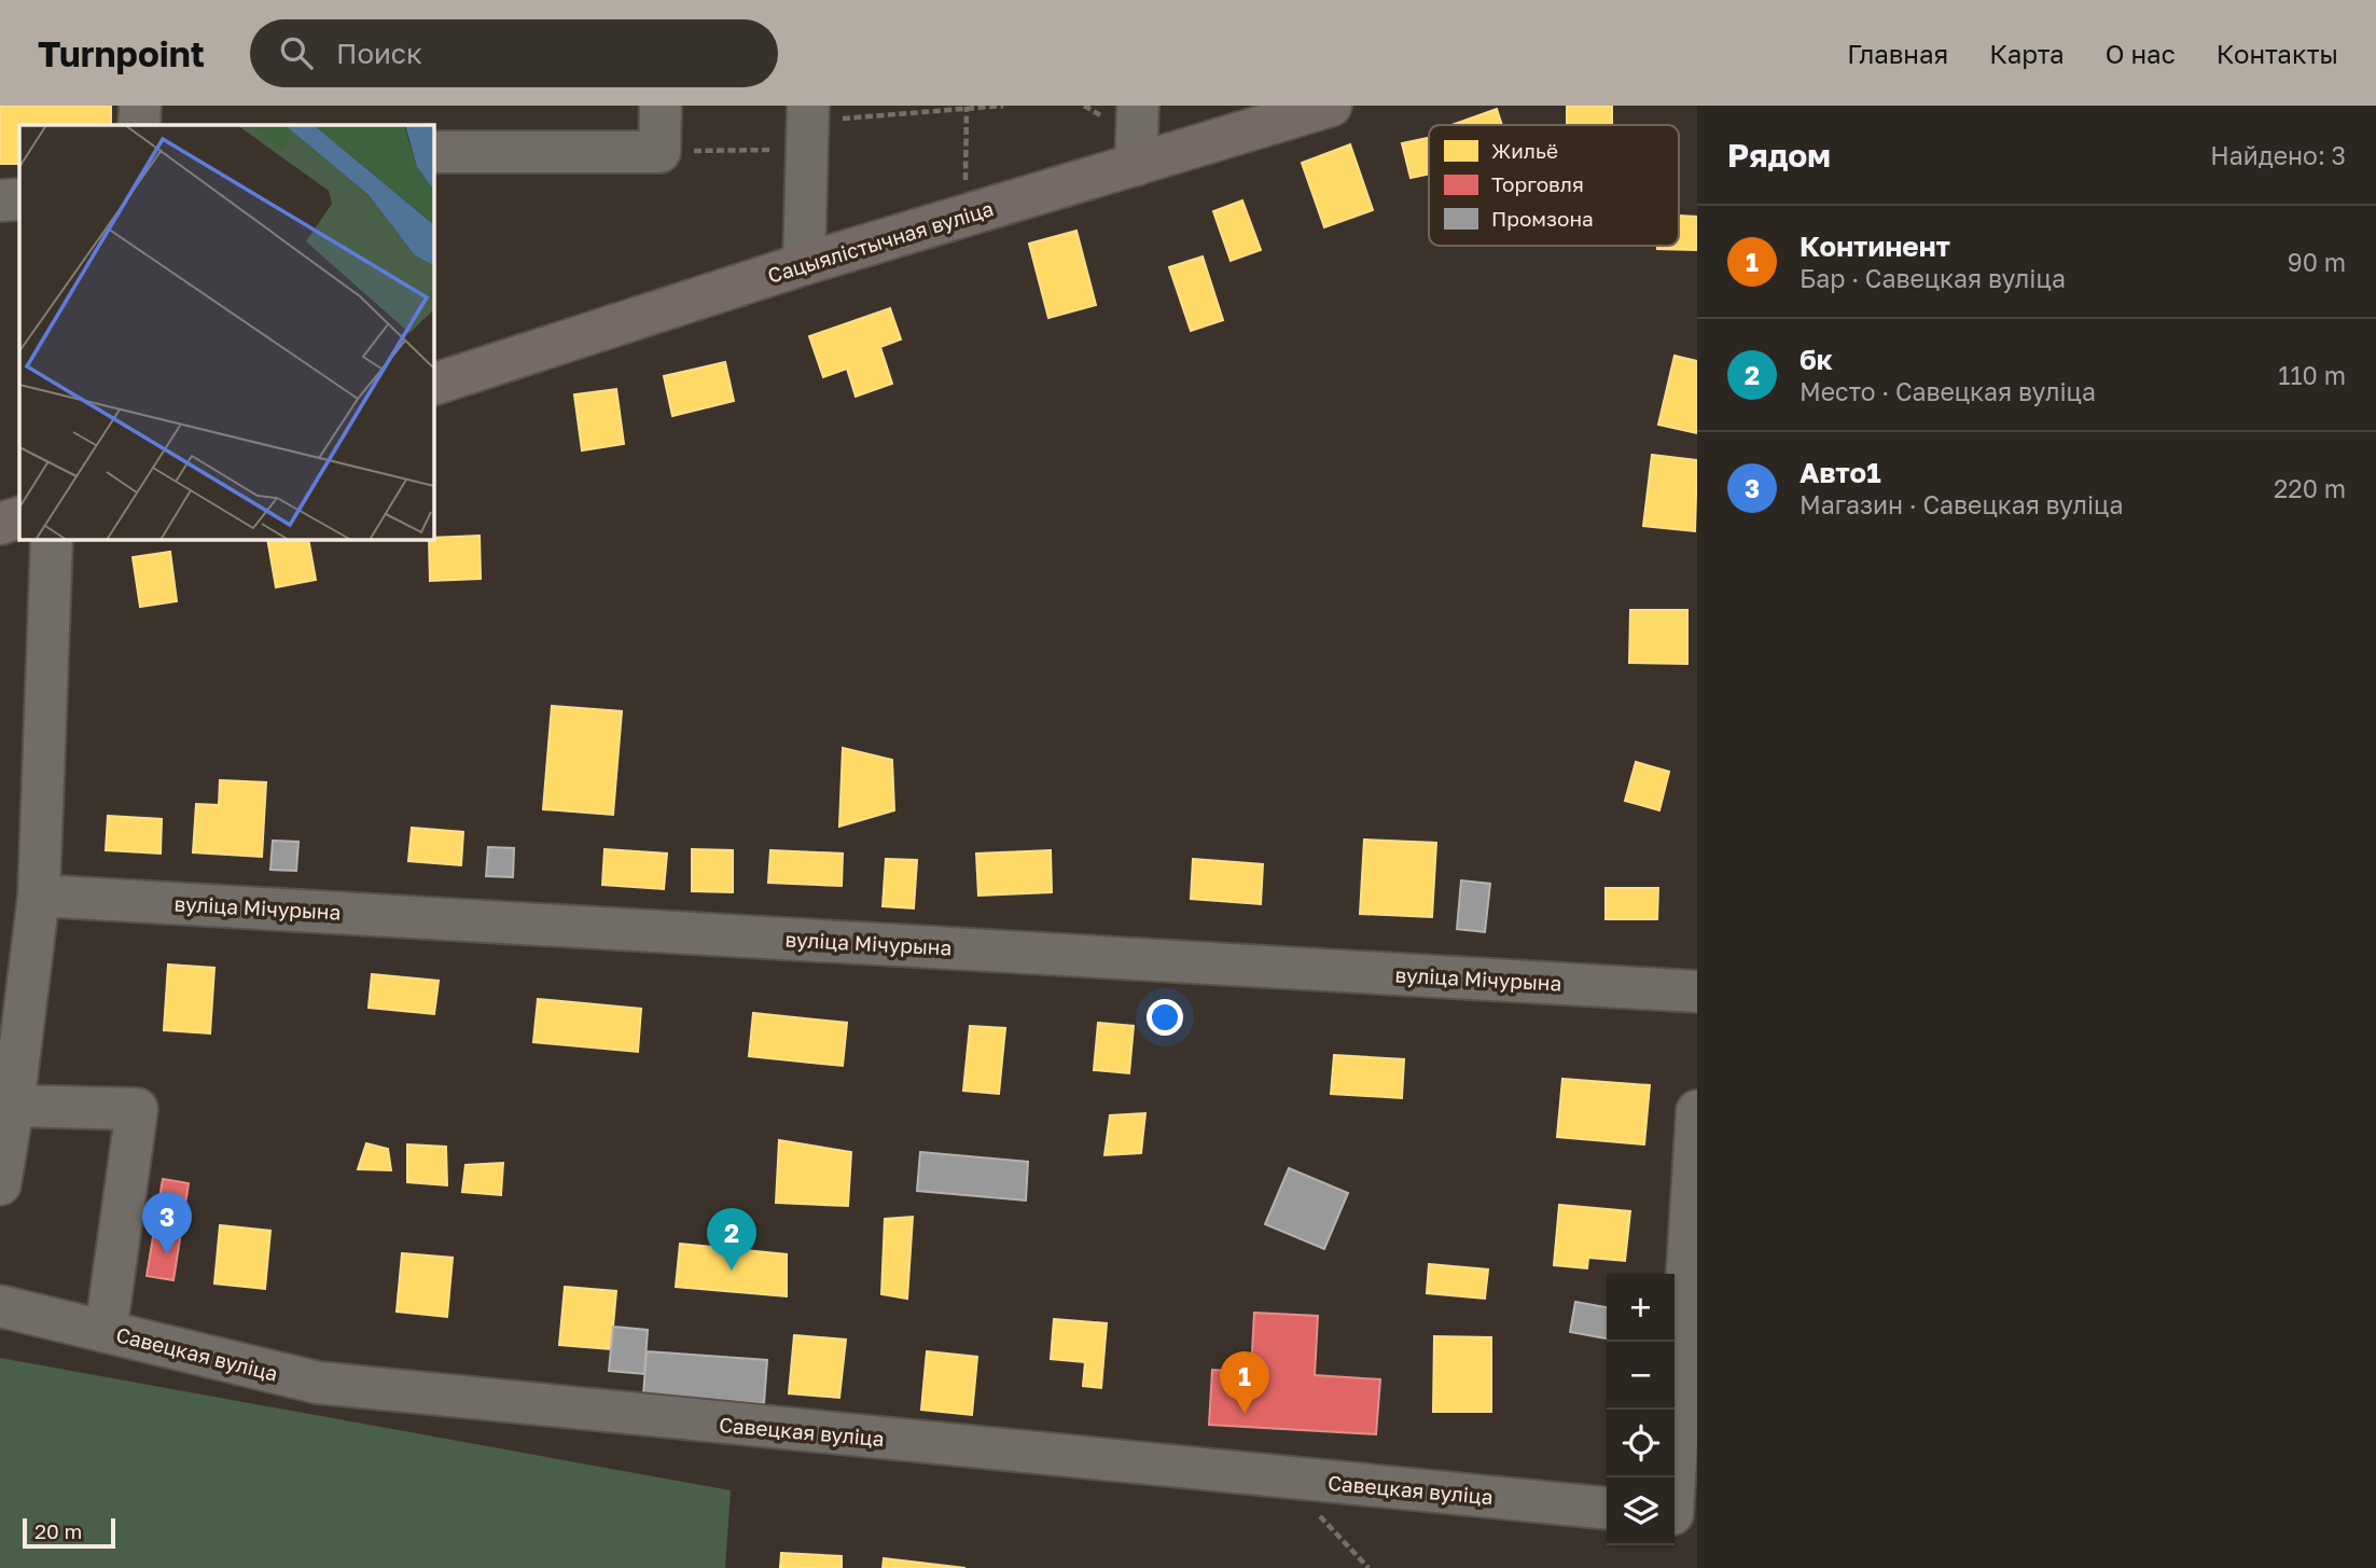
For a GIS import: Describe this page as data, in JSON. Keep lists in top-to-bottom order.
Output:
{
  "streets": {
    "main road": ["Сацыялістычная вуліца"],
    "street": ["вуліца Мічурына", "Савецкая вуліца"]
  },
  "legend": ["Жильё", "Торговля", "Промзона"],
  "scale_bar": "20 m",
  "page": {
    "header": "Turnpoint",
    "search": "Поиск",
    "nav": [
      "Главная",
      "Карта",
      "О нас",
      "Контакты"
    ],
    "heading": ["Рядом", "Найдено: 3"],
    "list": [
      {
        "mark": "1",
        "name": "Континент",
        "note": "Бар · Савецкая вуліца",
        "value": "90 m"
      },
      {
        "mark": "2",
        "name": "бк",
        "note": "Место · Савецкая вуліца",
        "value": "110 m"
      },
      {
        "mark": "3",
        "name": "Авто1",
        "note": "Магазин · Савецкая вуліца",
        "value": "220 m"
      }
    ],
    "pins": ["3", "2", "1"],
    "map_buttons": ["+", "−"],
    "scale": "20 m"
  }
}
